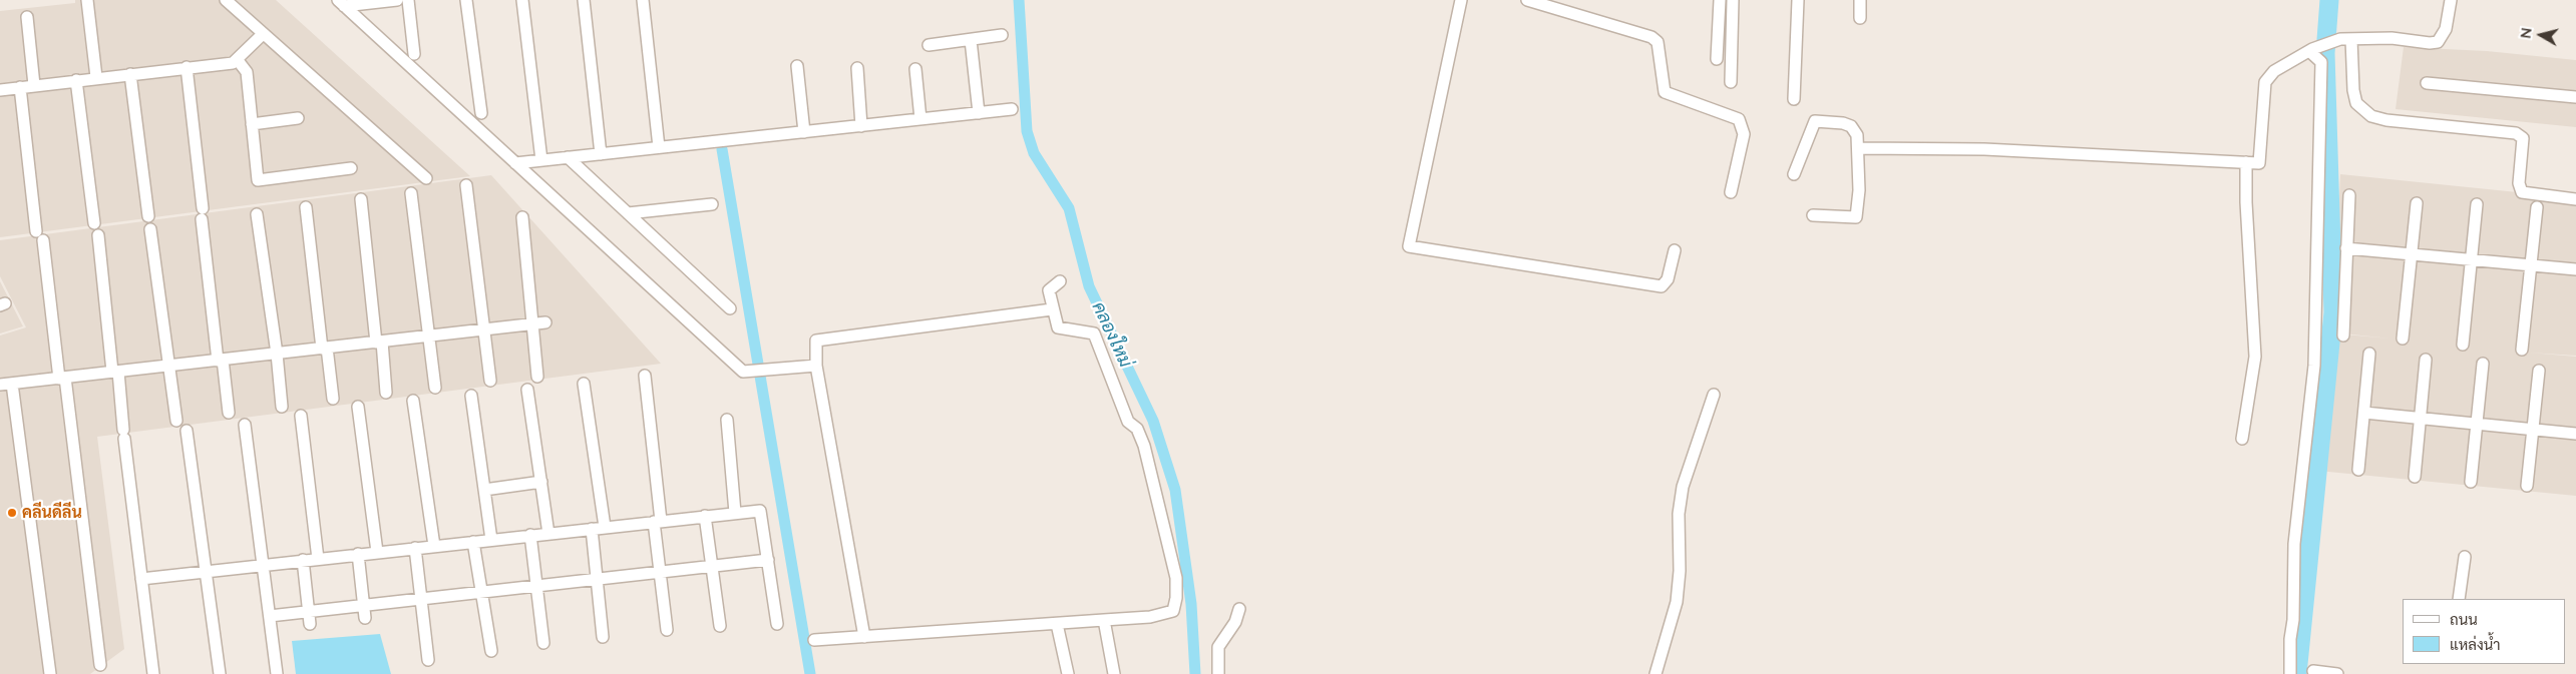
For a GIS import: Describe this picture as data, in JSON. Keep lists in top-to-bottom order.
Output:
{
  "water": ["คลองใหม่"],
  "places": ["คลีนดีลีน"],
  "legend": ["ถนน", "แหล่งน้ำ"],
  "north": "left"
}
